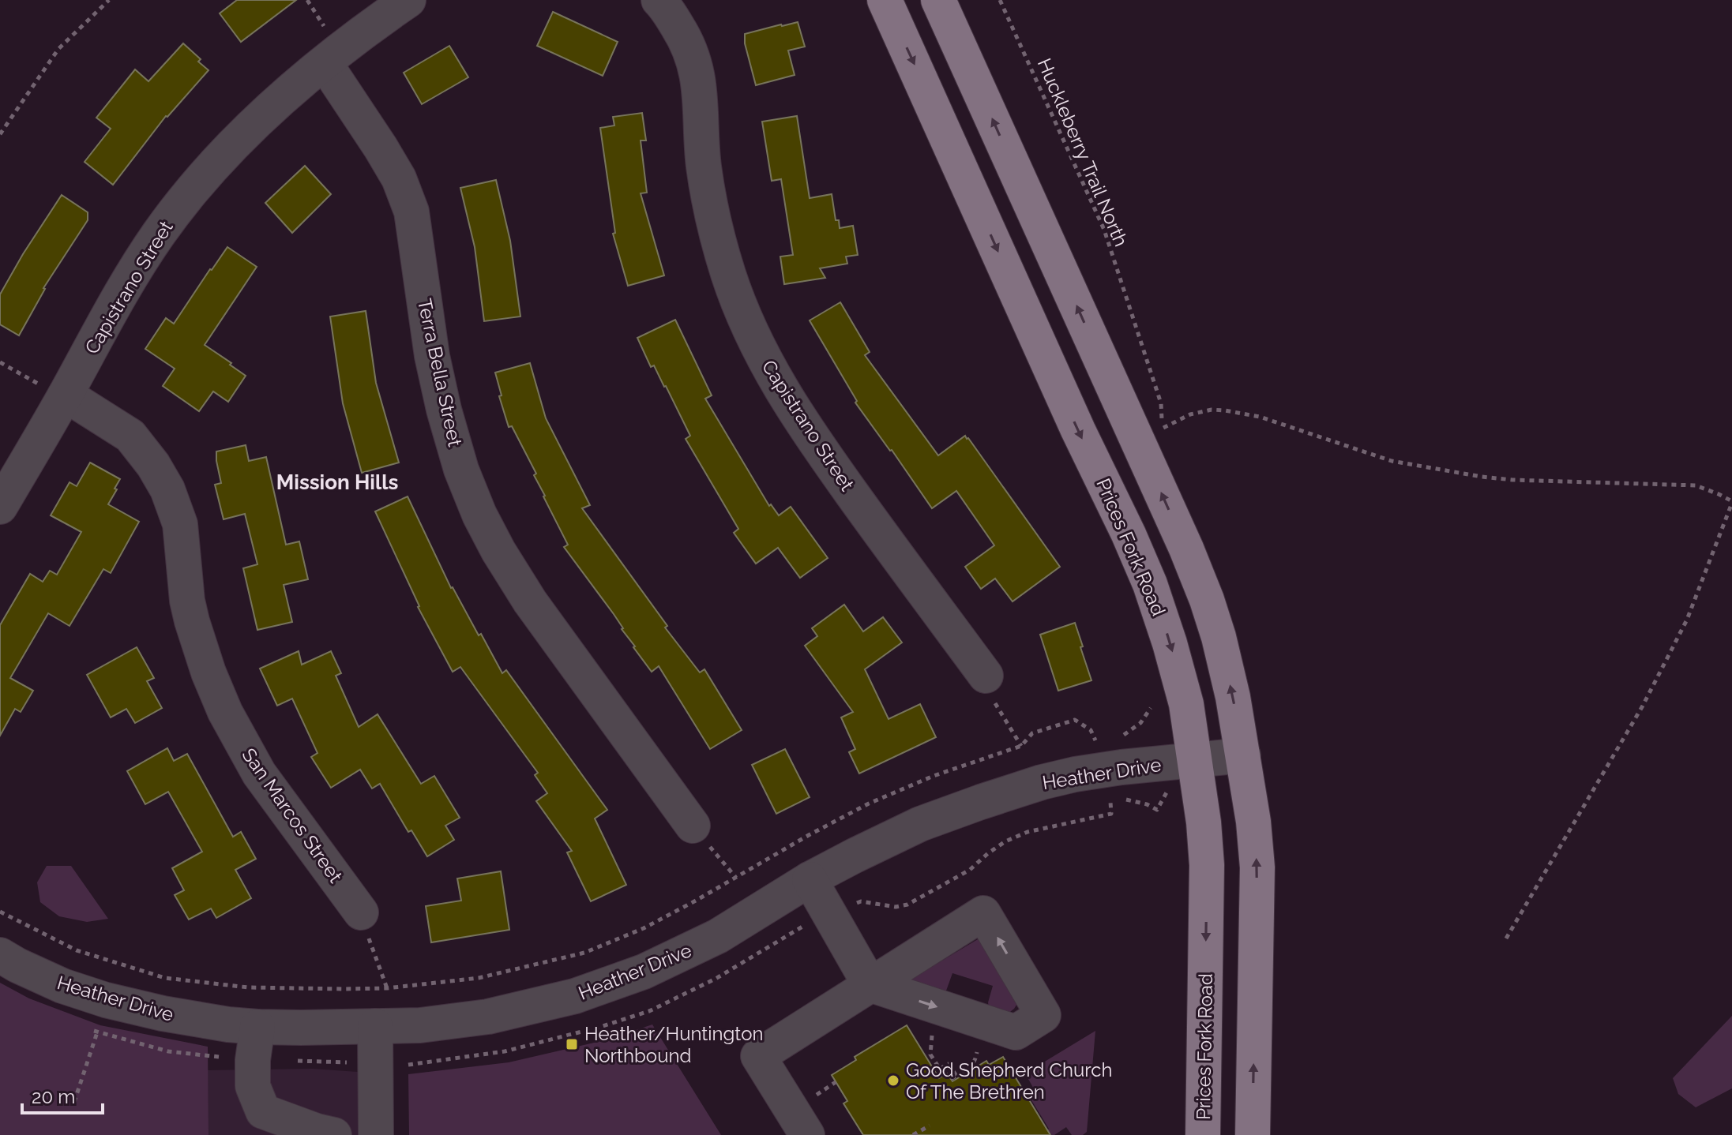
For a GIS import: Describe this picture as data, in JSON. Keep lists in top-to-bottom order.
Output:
{
  "streets": {
    "main road": ["Prices Fork Road"],
    "street": [
      "Capistrano Street",
      "Terra Bella Street",
      "Heather Drive",
      "San Marcos Street"
    ],
    "path": ["Huckleberry Trail North"]
  },
  "crossings": [
    ["Capistrano Street", "Terra Bella Street"],
    ["Capistrano Street", "San Marcos Street"],
    ["Prices Fork Road", "Heather Drive"]
  ],
  "districts": ["Mission Hills"],
  "places": {
    "transit": ["Heather/Huntington Northbound"],
    "other": ["Good Shepherd Church Of The Brethren"]
  },
  "scale_bar": "20 m"
}
